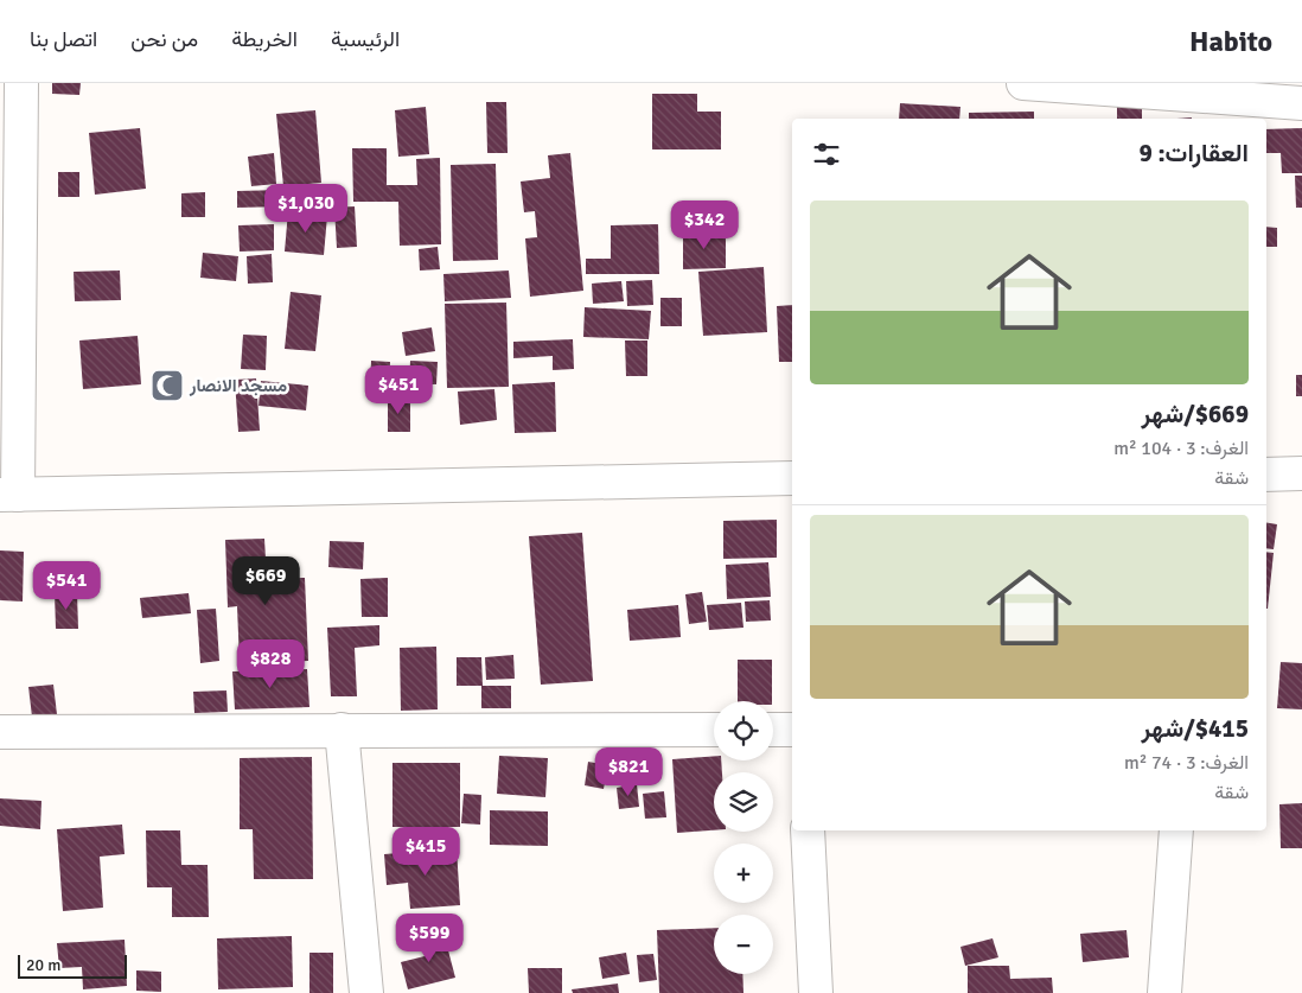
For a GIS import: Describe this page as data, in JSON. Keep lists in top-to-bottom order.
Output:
{
  "places": {
    "mosque": ["مسجد الانصار"]
  },
  "scale_bar": "20 m",
  "page": {
    "header": "Habito",
    "nav": [
      "الرئيسية",
      "الخريطة",
      "من نحن",
      "اتصل بنا"
    ],
    "heading": "العقارات: 9",
    "price": [
      "$1,030",
      "$342",
      "$451",
      "$669",
      "$541",
      "$828",
      "$821",
      "$415",
      "$599"
    ],
    "list": [
      {
        "name": "$669/شهر",
        "note": "الغرف: 3 · 104 m² · شقة"
      },
      {
        "name": "$415/شهر",
        "note": "الغرف: 3 · 74 m² · شقة"
      }
    ],
    "map_buttons": ["+", "−"],
    "scale": "20 m"
  }
}
